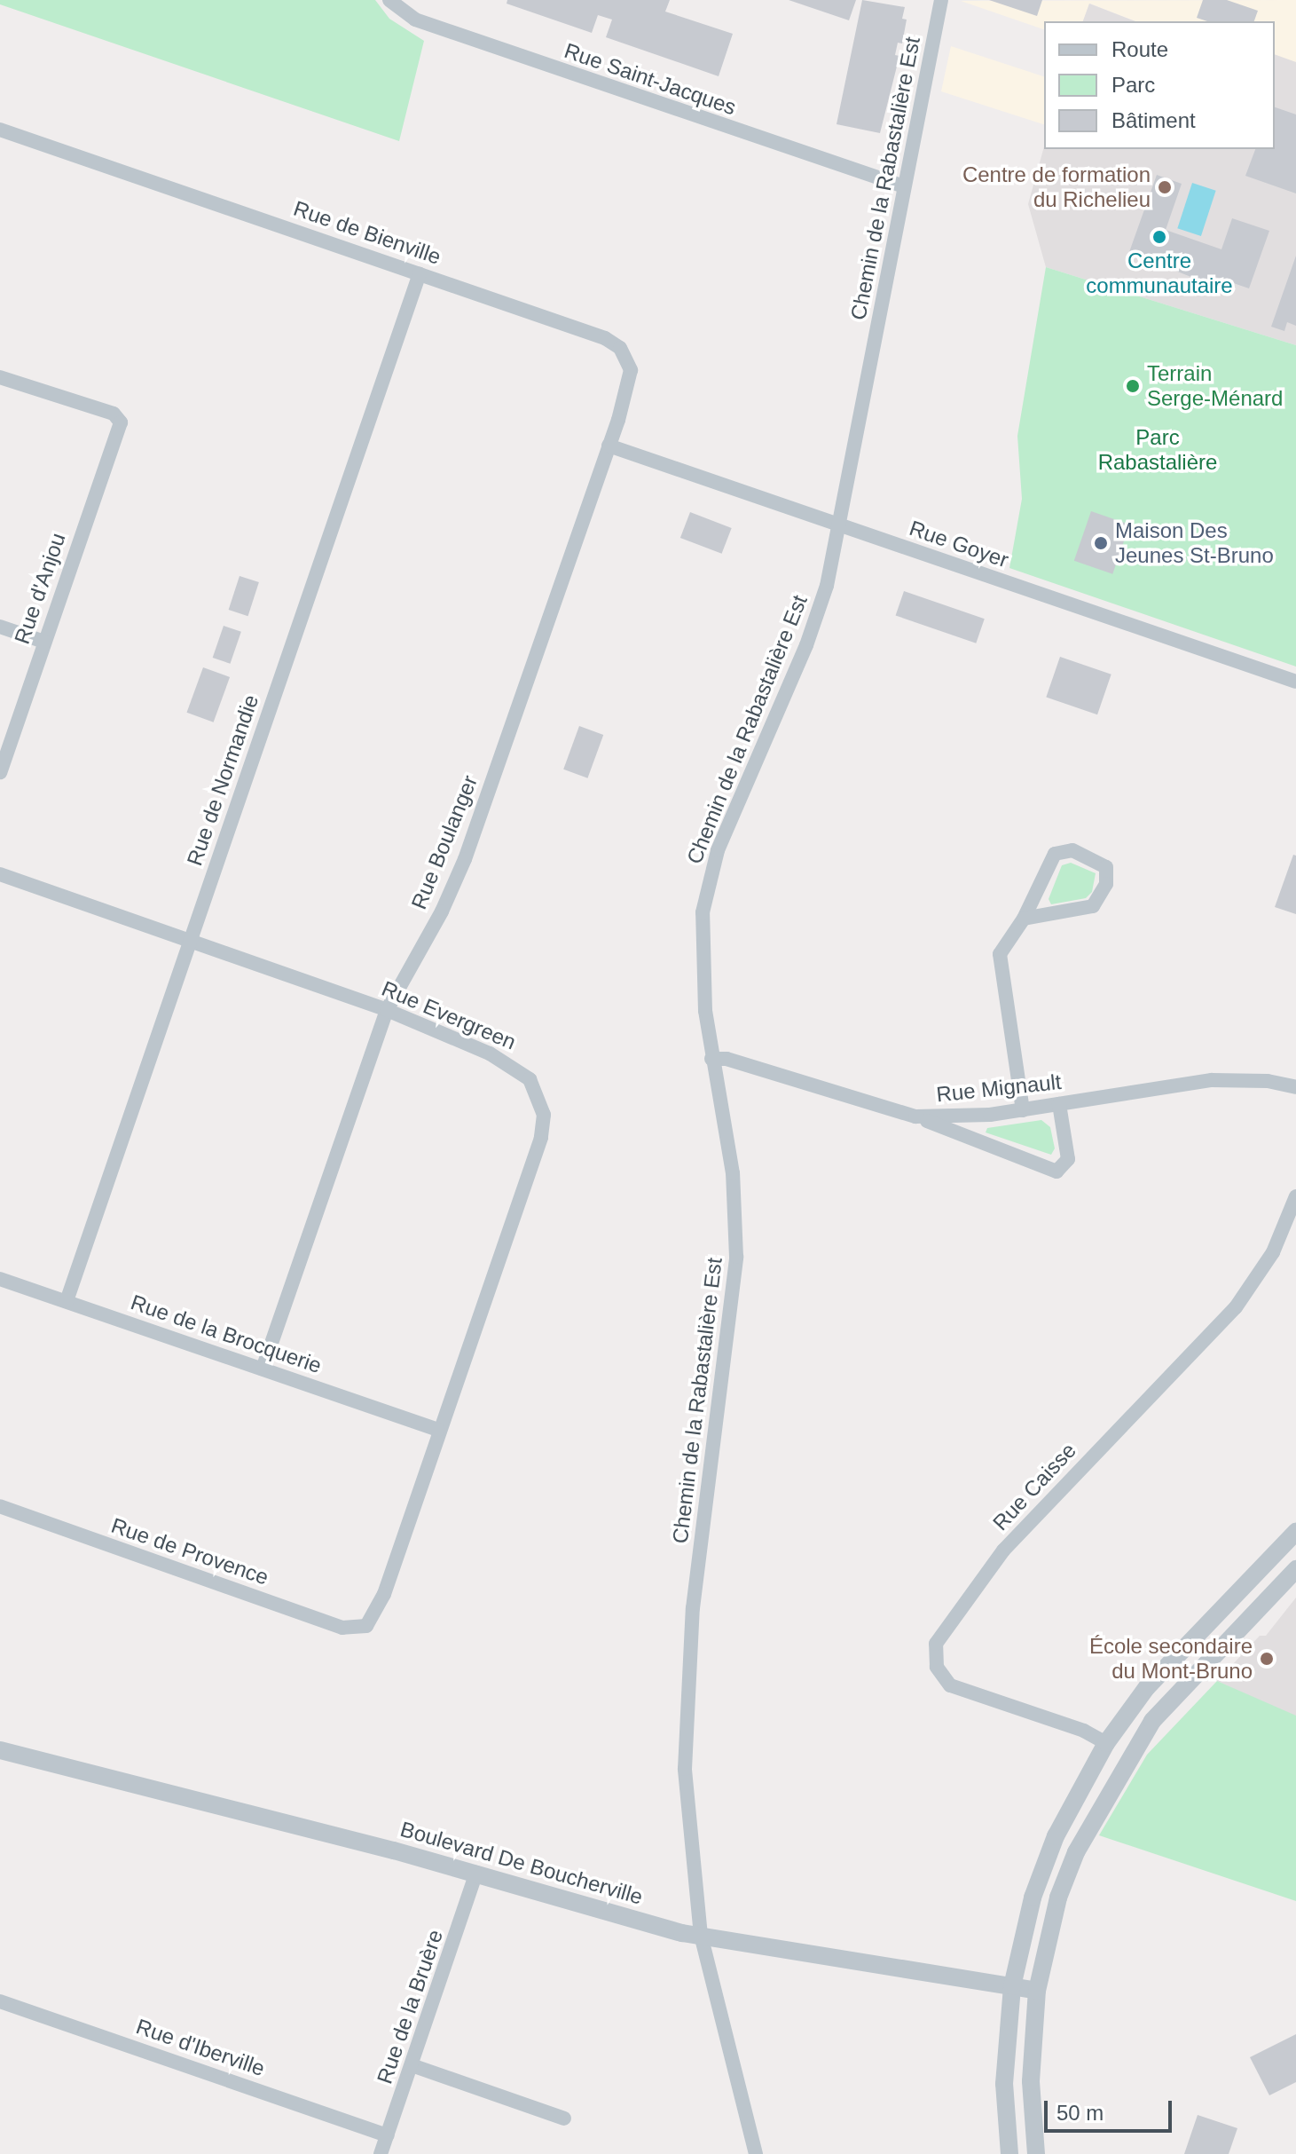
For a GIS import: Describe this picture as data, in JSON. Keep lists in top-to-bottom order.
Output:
{
  "streets": {
    "street": [
      "Rue Saint-Jacques",
      "Chemin de la Rabastalière Est",
      "Rue de Bienville",
      "Rue Goyer",
      "Rue d'Anjou",
      "Rue de Normandie",
      "Rue Boulanger",
      "Rue Evergreen",
      "Rue Mignault",
      "Rue de la Brocquerie",
      "Rue Caisse",
      "Rue de Provence",
      "Boulevard De Boucherville",
      "Rue de la Bruère",
      "Rue d'Iberville"
    ]
  },
  "crossings": [
    ["Rue Saint-Jacques", "Chemin de la Rabastalière Est"],
    ["Chemin de la Rabastalière Est", "Rue Goyer"],
    ["Chemin de la Rabastalière Est", "Rue Mignault"],
    ["Chemin de la Rabastalière Est", "Boulevard De Boucherville"],
    ["Rue de Bienville", "Rue Goyer"],
    ["Rue de Bienville", "Rue de Normandie"],
    ["Rue de Bienville", "Rue Boulanger"],
    ["Rue Goyer", "Rue Boulanger"],
    ["Rue de Normandie", "Rue Evergreen"],
    ["Rue de Normandie", "Rue de la Brocquerie"],
    ["Rue Boulanger", "Rue Evergreen"],
    ["Rue Boulanger", "Rue de la Brocquerie"],
    ["Rue Evergreen", "Rue de la Brocquerie"],
    ["Rue Evergreen", "Rue de Provence"],
    ["Boulevard De Boucherville", "Rue de la Bruère"],
    ["Rue de la Bruère", "Rue d'Iberville"]
  ],
  "parks": ["Parc Rabastalière"],
  "places": [
    "Centre de formation du Richelieu",
    "Centre communautaire",
    "Terrain Serge-Ménard",
    "Maison Des Jeunes St-Bruno",
    "École secondaire du Mont-Bruno"
  ],
  "legend": ["Route", "Parc", "Bâtiment"],
  "scale_bar": "50 m"
}
